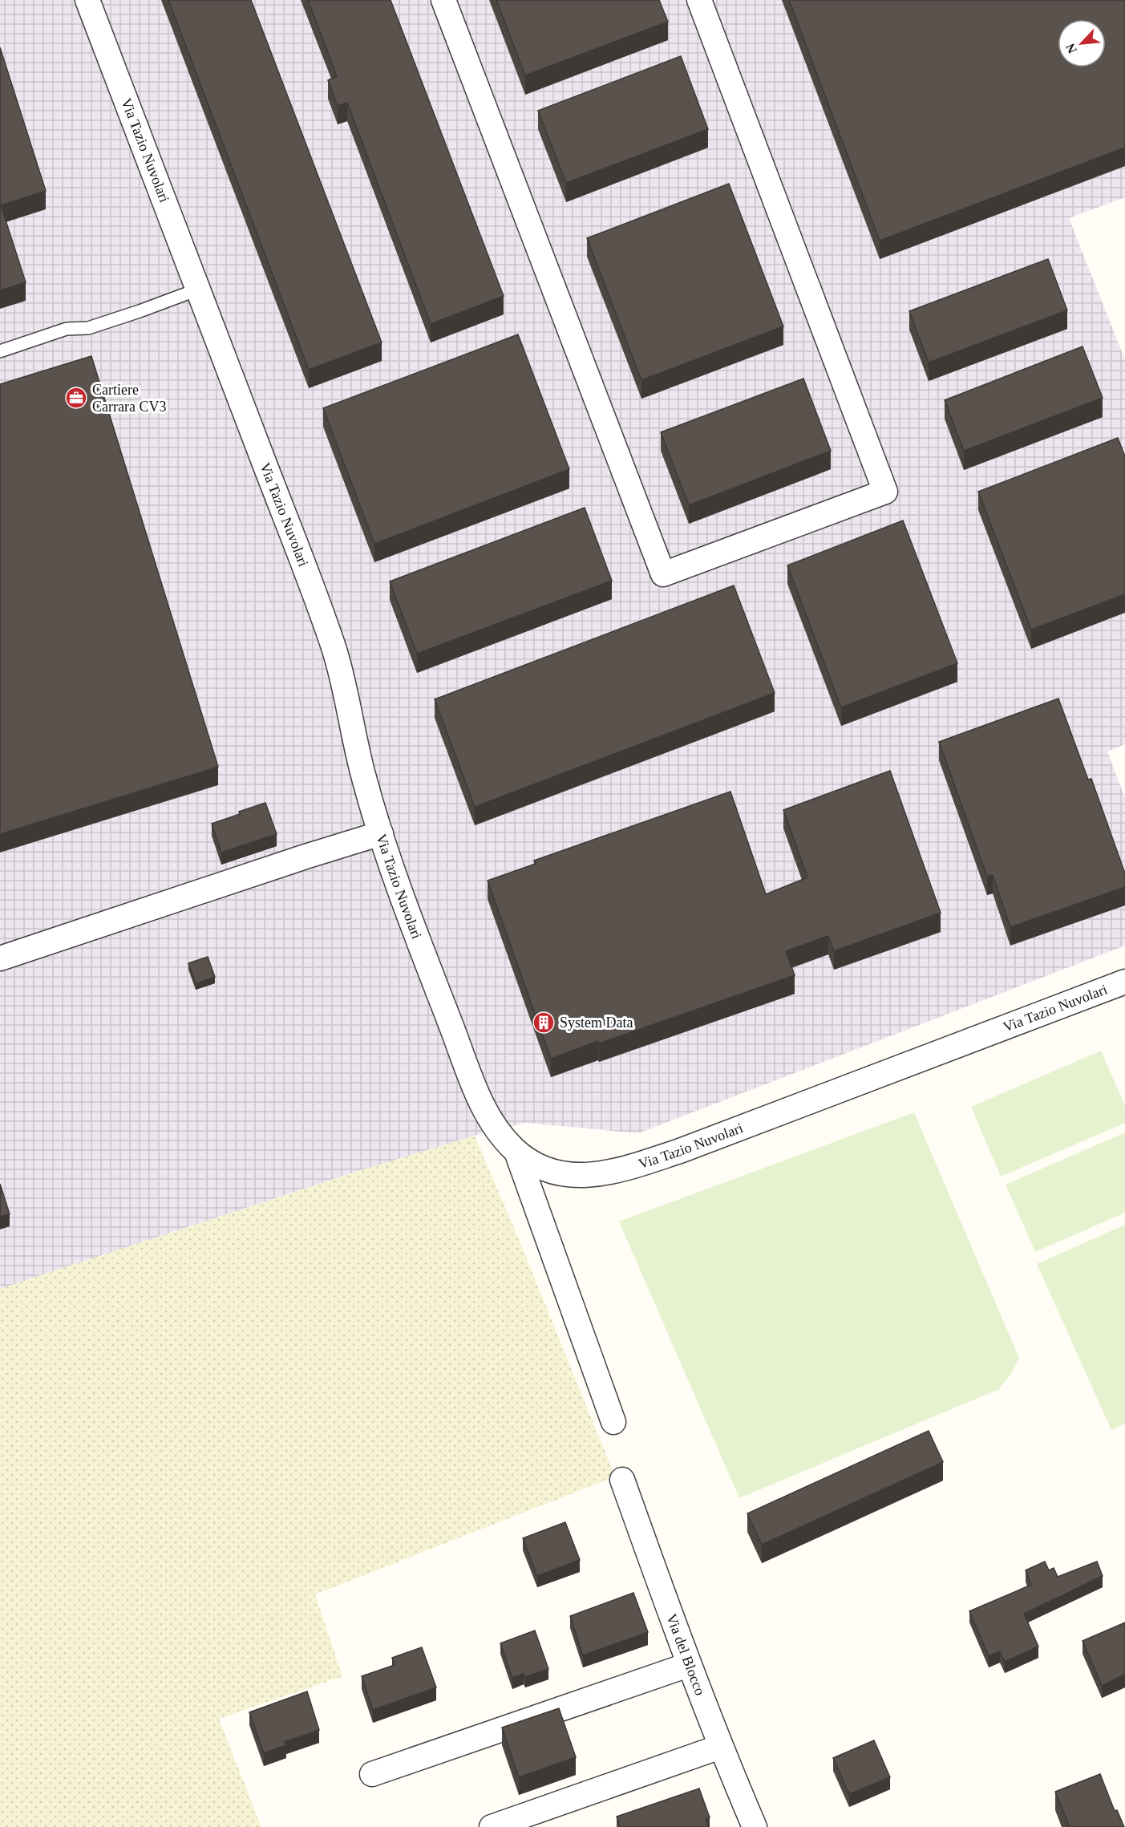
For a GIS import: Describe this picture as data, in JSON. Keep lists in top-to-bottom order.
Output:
{
  "streets": {
    "street": ["Via Tazio Nuvolari", "Via del Blocco"]
  },
  "places": {
    "office": ["Cartiere Carrara CV3"],
    "building": ["System Data"]
  },
  "north": "bottom left"
}
